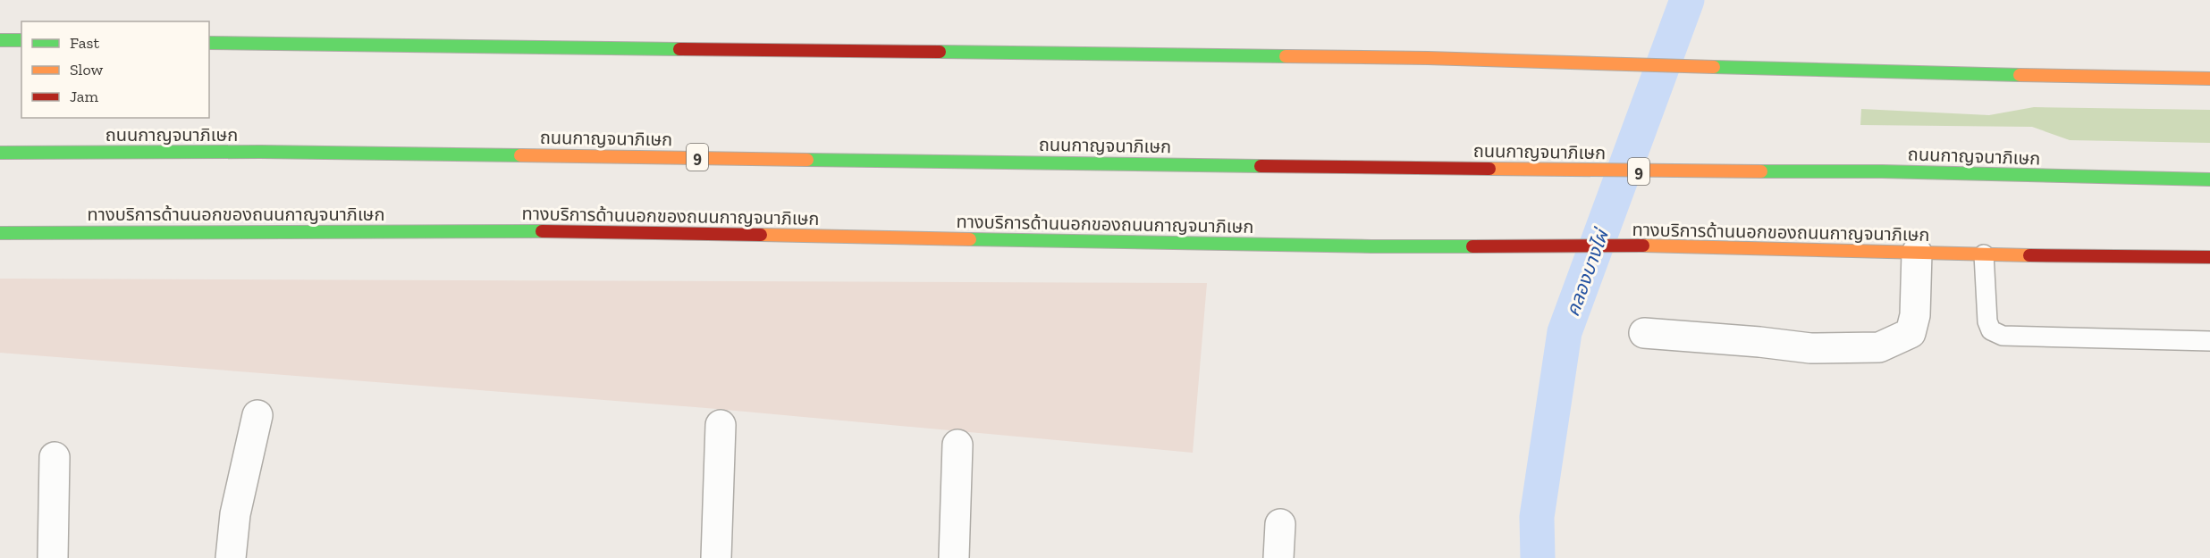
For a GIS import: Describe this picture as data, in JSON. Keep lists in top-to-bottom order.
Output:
{
  "streets": {
    "main road": ["ถนนกาญจนาภิเษก", "9", "ทางบริการด้านนอกของถนนกาญจนาภิเษก"]
  },
  "water": ["คลองบางไผ่"],
  "legend": ["Fast", "Slow", "Jam"]
}
